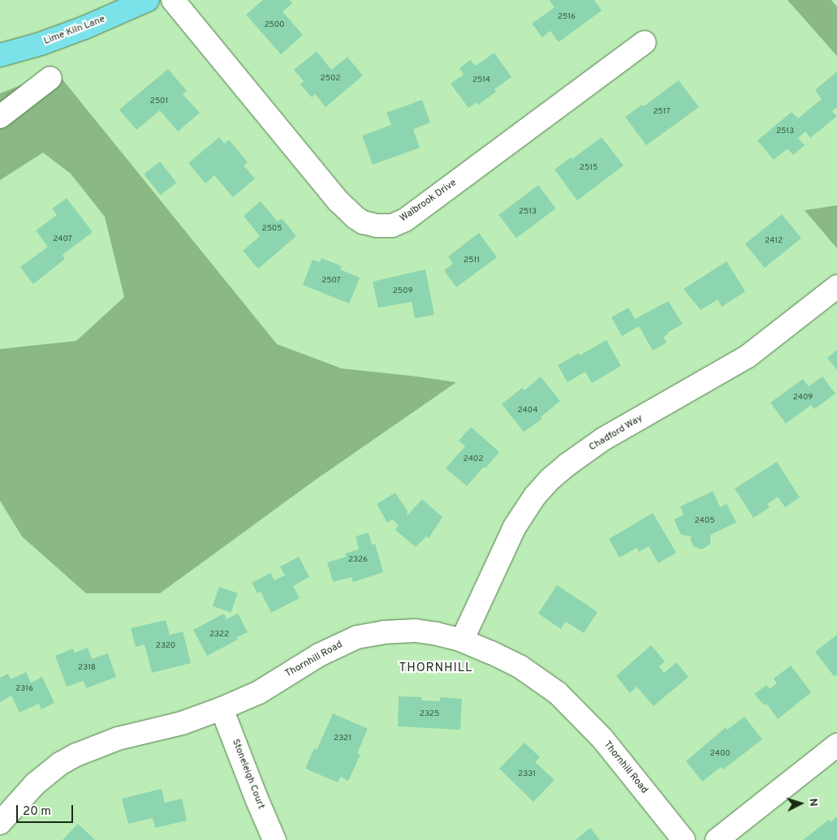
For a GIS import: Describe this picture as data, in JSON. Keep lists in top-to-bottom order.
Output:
{
  "streets": {
    "main road": ["Lime Kiln Lane"],
    "street": [
      "Walbrook Drive",
      "Chadford Way",
      "Thornhill Road",
      "Stoneleigh Court"
    ]
  },
  "crossings": [
    ["Chadford Way", "Thornhill Road"],
    ["Thornhill Road", "Stoneleigh Court"]
  ],
  "districts": ["THORNHILL"],
  "house_numbers": [
    "2516",
    "2500",
    "2502",
    "2514",
    "2501",
    "2517",
    "2513",
    "2515",
    "2513",
    "2505",
    "2407",
    "2412",
    "2511",
    "2507",
    "2509",
    "2409",
    "2404",
    "2402",
    "2405",
    "2326",
    "2322",
    "2320",
    "2318",
    "2316",
    "2325",
    "2321",
    "2400",
    "2331"
  ],
  "scale_bar": "20 m",
  "north": "right"
}
